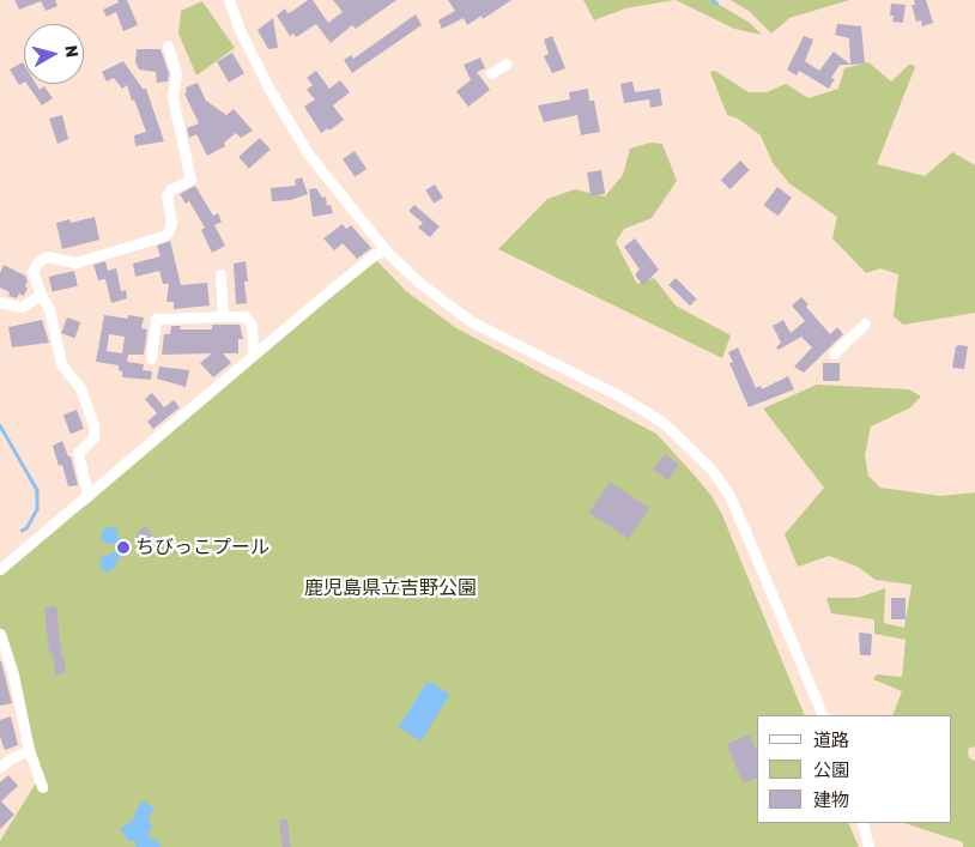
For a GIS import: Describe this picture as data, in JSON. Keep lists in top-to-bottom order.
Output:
{
  "parks": ["鹿児島県立吉野公園"],
  "places": ["ちびっこプール"],
  "legend": ["道路", "公園", "建物"],
  "north": "right"
}
